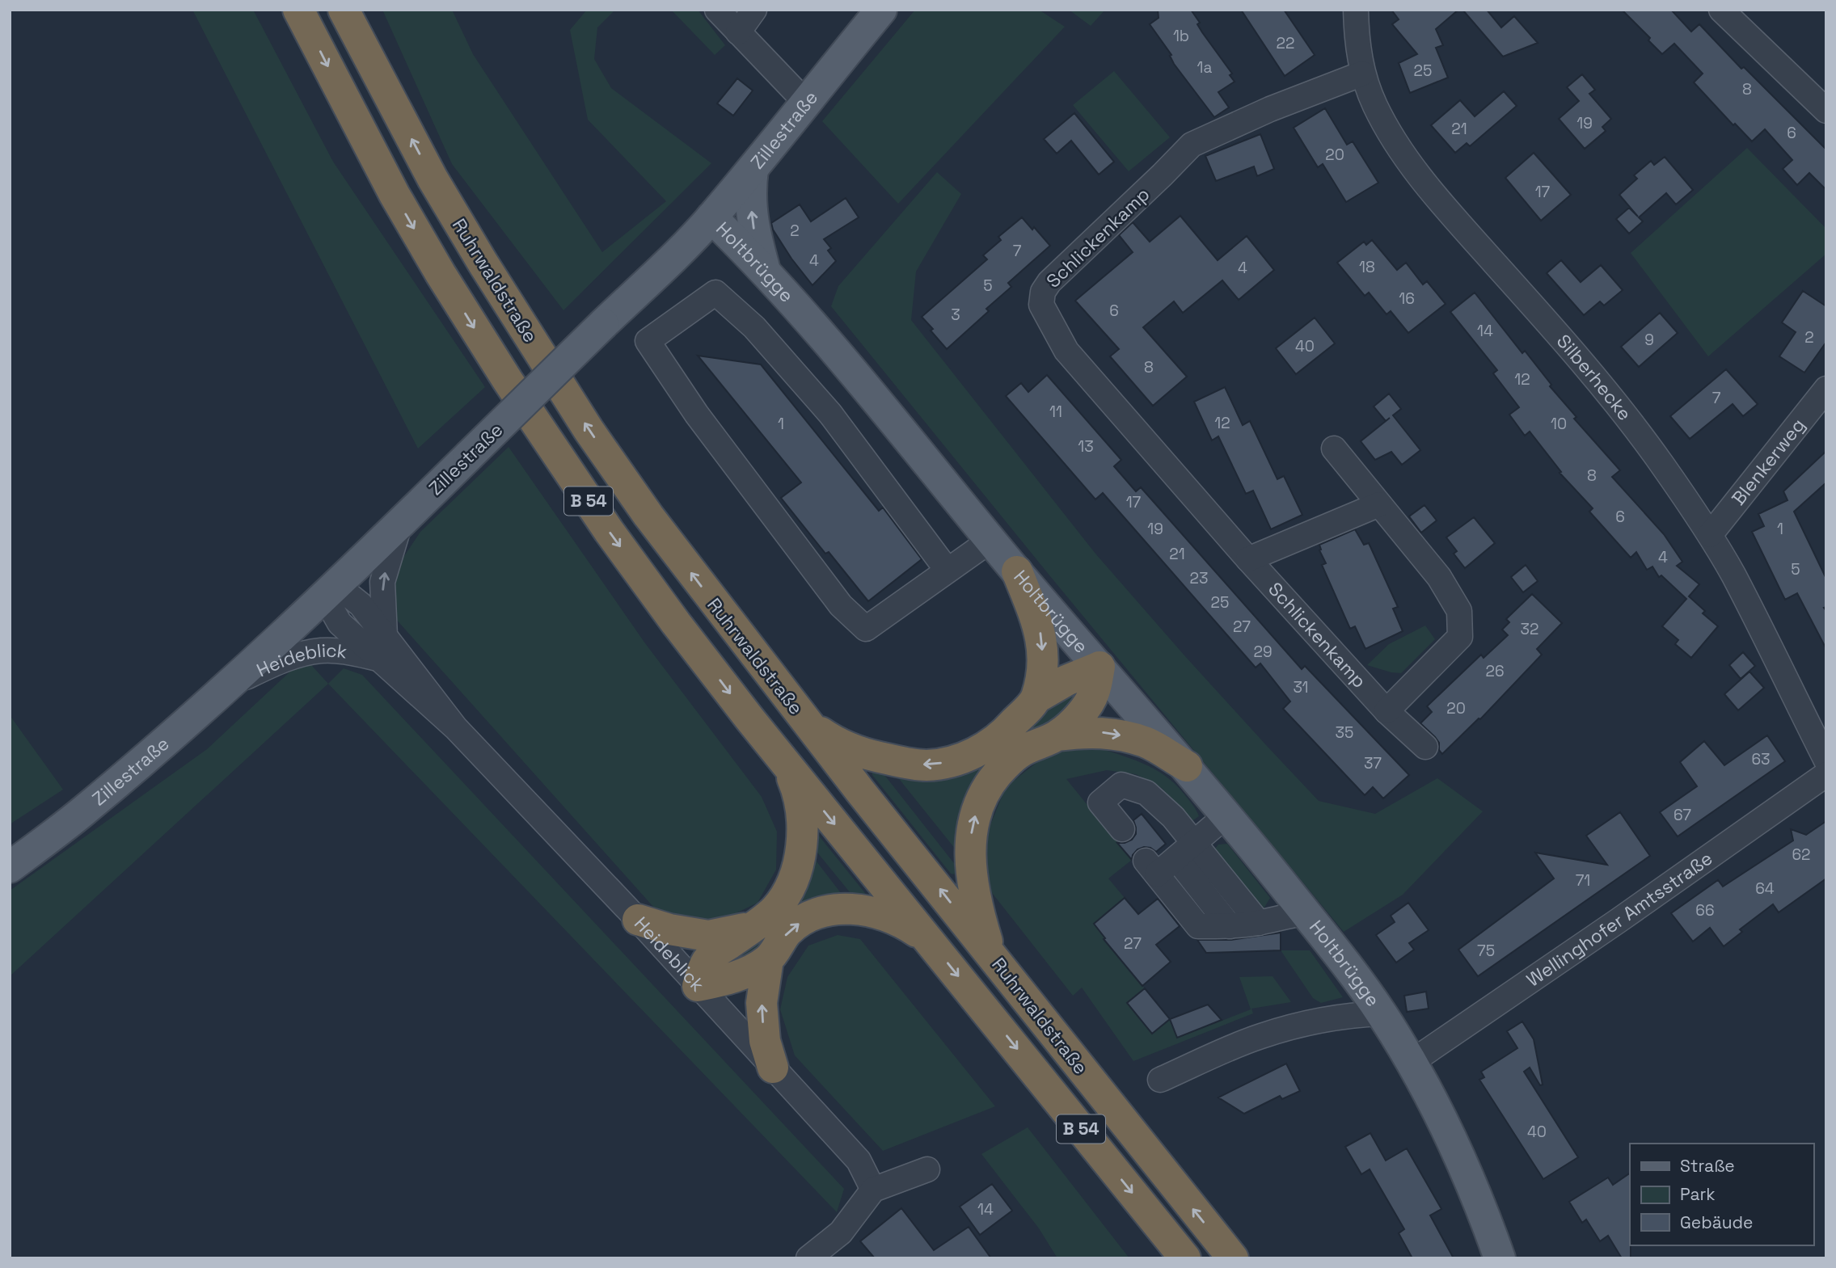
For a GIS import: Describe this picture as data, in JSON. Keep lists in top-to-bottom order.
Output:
{
  "streets": {
    "highway": ["Ruhrwaldstraße", "B 54"],
    "main road": ["Zillestraße", "Holtbrügge"],
    "street": [
      "Schlickenkamp",
      "Silberhecke",
      "Blenkerweg",
      "Heideblick",
      "Wellinghofer Amtsstraße"
    ]
  },
  "crossings": [
    ["Zillestraße", "Holtbrügge"],
    ["Zillestraße", "Heideblick"],
    ["Schlickenkamp", "Silberhecke"],
    ["Holtbrügge", "Wellinghofer Amtsstraße"],
    ["Silberhecke", "Blenkerweg"]
  ],
  "house_numbers": [
    "1b",
    "22",
    "1a",
    "25",
    "8",
    "19",
    "21",
    "6",
    "20",
    "17",
    "2",
    "7",
    "4",
    "18",
    "4",
    "5",
    "16",
    "6",
    "3",
    "14",
    "2",
    "9",
    "40",
    "8",
    "12",
    "7",
    "11",
    "12",
    "1",
    "10",
    "13",
    "8",
    "17",
    "6",
    "19",
    "1",
    "21",
    "4",
    "5",
    "23",
    "25",
    "27",
    "32",
    "29",
    "26",
    "31",
    "20",
    "35",
    "63",
    "37",
    "67",
    "62",
    "71",
    "64",
    "66",
    "27",
    "75",
    "40",
    "14"
  ],
  "legend": ["Straße", "Park", "Gebäude"]
}
